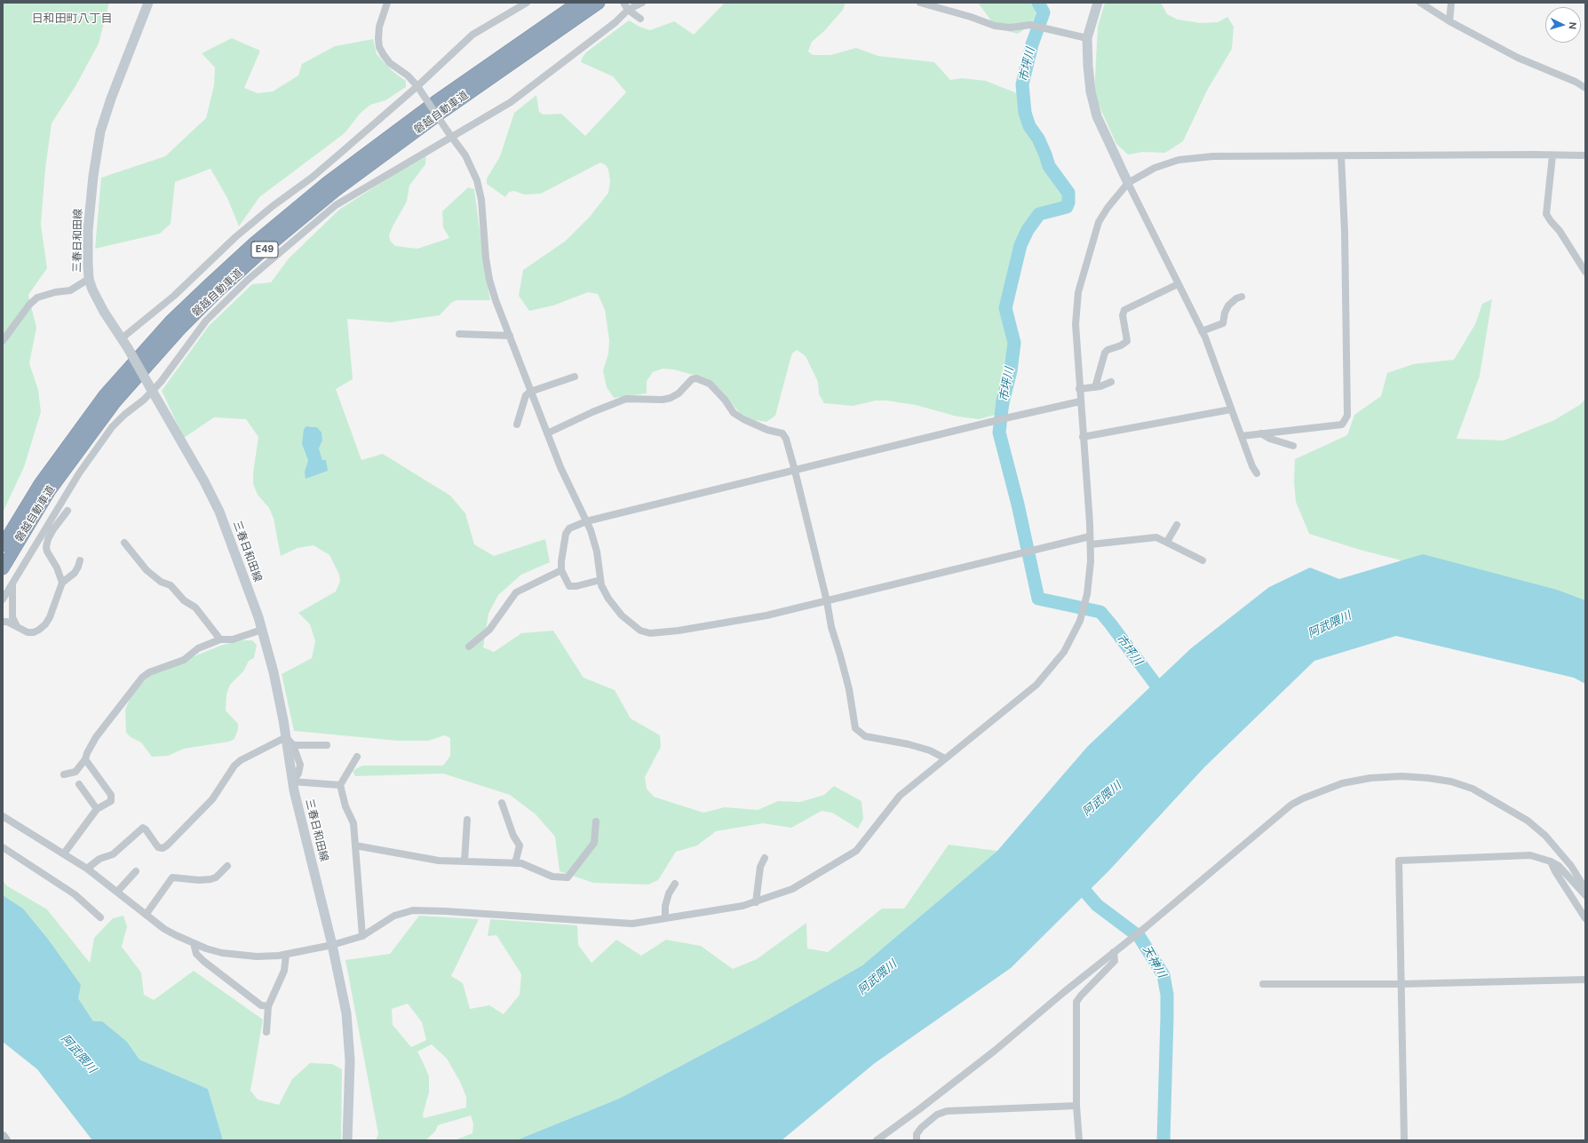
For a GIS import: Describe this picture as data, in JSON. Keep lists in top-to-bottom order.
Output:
{
  "streets": {
    "highway": ["磐越自動車道", "E49"],
    "main road": ["三春日和田線"]
  },
  "districts": ["日和田町八丁目"],
  "water": ["市坪川", "阿武隈川", "天神川"],
  "north": "right"
}
